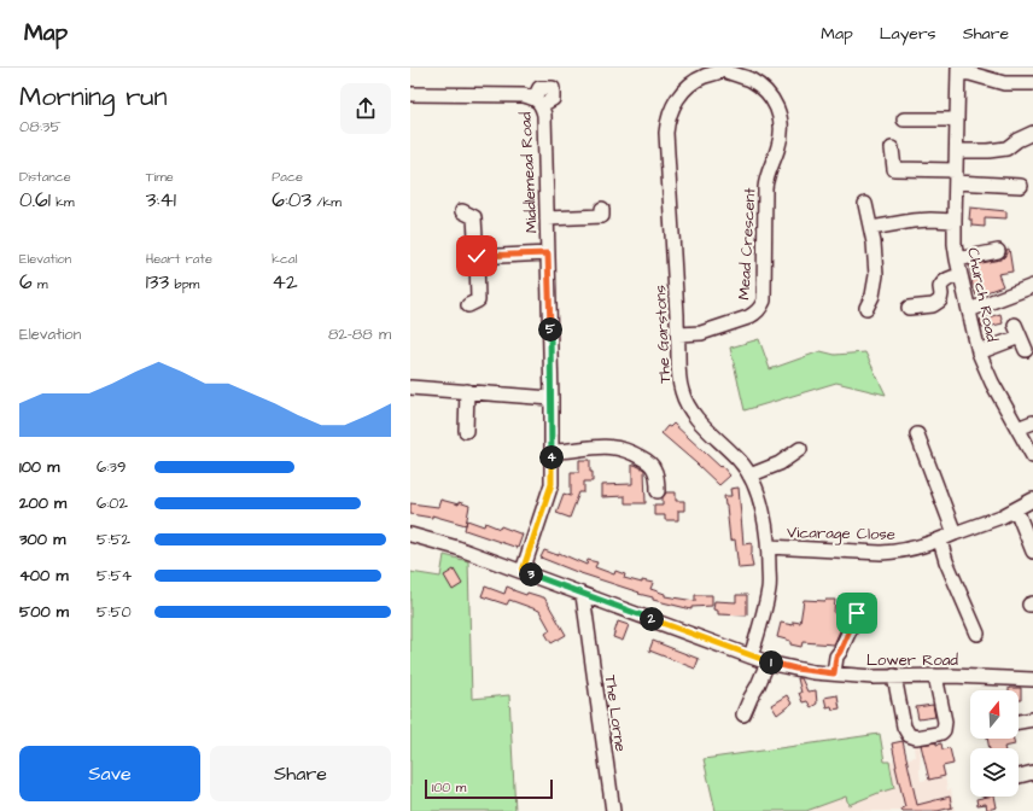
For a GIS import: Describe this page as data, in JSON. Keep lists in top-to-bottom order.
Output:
{
  "streets": {
    "street": [
      "Middlemead Road",
      "Mead Crescent",
      "Church Road",
      "The Garstons",
      "Vicarage Close",
      "Lower Road",
      "The Lorne"
    ]
  },
  "crossings": [
    ["Middlemead Road", "Lower Road"],
    ["Mead Crescent", "The Garstons"],
    ["The Garstons", "Vicarage Close"],
    ["The Garstons", "Lower Road"],
    ["Lower Road", "The Lorne"]
  ],
  "scale_bar": "100 m",
  "north": "top",
  "page": {
    "header": "Map",
    "nav": ["Map", "Layers", "Share"],
    "heading": ["Morning run", "08:35"],
    "stats": [
      ["Distance", "0.61 km"],
      ["Time", "3:41"],
      ["Pace", "6:03 /km"],
      ["Elevation", "6 m"],
      ["Heart rate", "133 bpm"],
      ["kcal", "42"]
    ],
    "chart": ["Elevation", "82–88 m"],
    "pins": [
      "5",
      "4",
      "3",
      "2",
      "1"
    ],
    "list": [
      {
        "name": "100 m",
        "note": "6:39"
      },
      {
        "name": "200 m",
        "note": "6:02"
      },
      {
        "name": "300 m",
        "note": "5:52"
      },
      {
        "name": "400 m",
        "note": "5:54"
      },
      {
        "name": "500 m",
        "note": "5:50"
      }
    ],
    "buttons": ["Save", "Share"],
    "scale": "100 m"
  }
}
